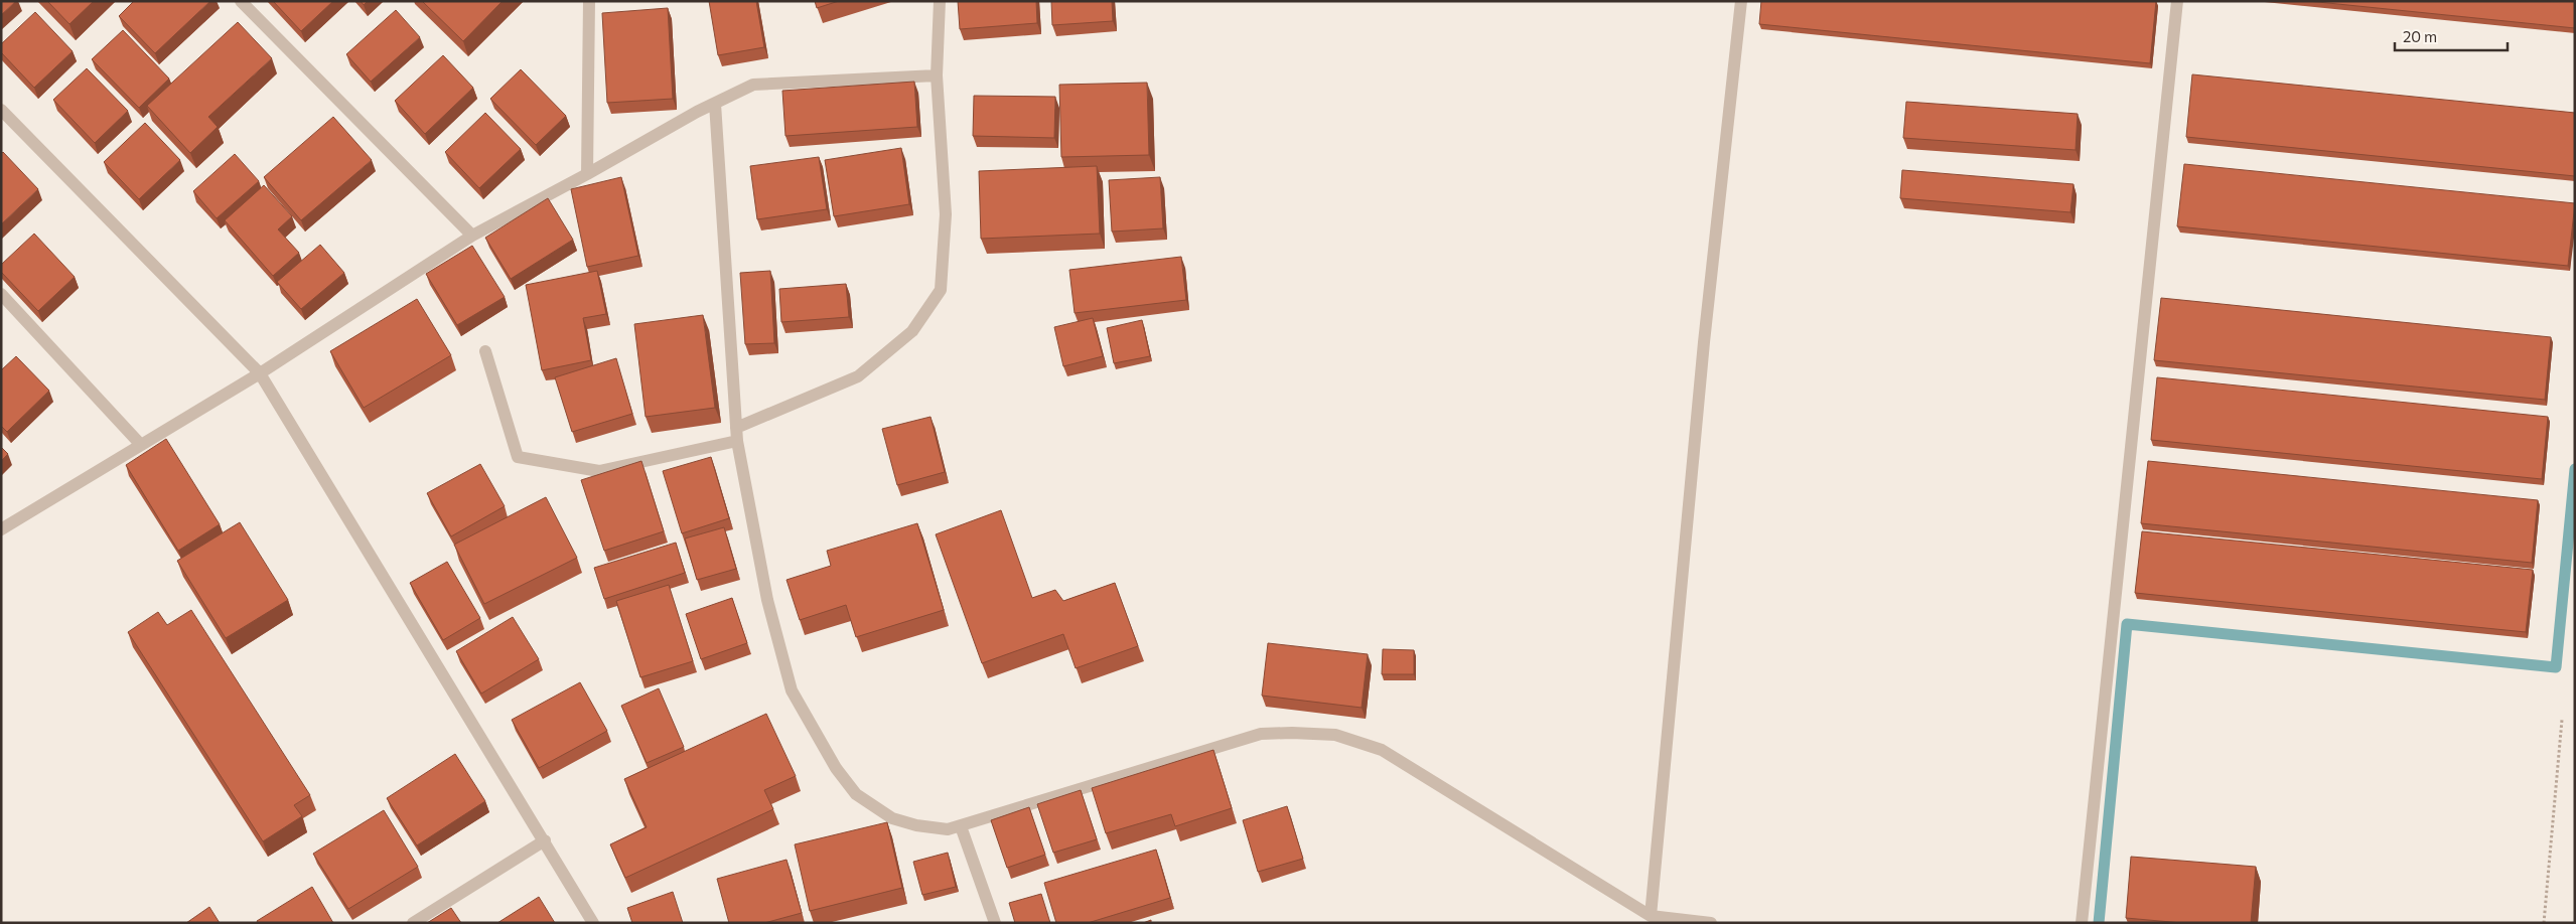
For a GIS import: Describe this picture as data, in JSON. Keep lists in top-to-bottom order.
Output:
{
  "scale_bar": "20 m"
}
